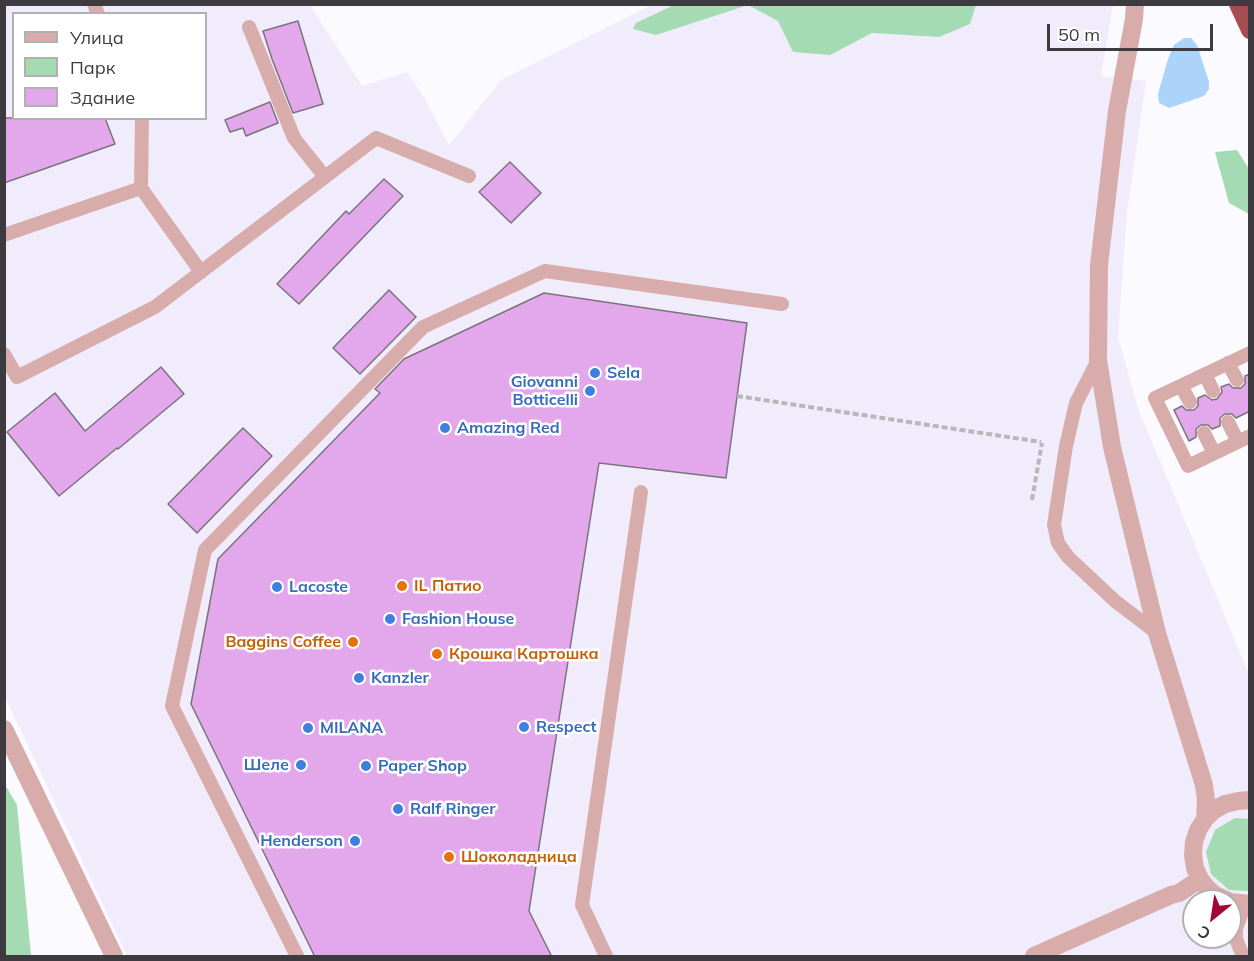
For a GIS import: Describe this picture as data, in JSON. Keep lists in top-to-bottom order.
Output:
{
  "places": [
    "Sela",
    "Giovanni Botticelli",
    "Amazing Red",
    "IL Патио",
    "Lacoste",
    "Fashion House",
    "Baggins Coffee",
    "Крошка Картошка",
    "Kanzler",
    "Respect",
    "MILANA",
    "Шеле",
    "Paper Shop",
    "Ralf Ringer",
    "Henderson",
    "Шоколадница"
  ],
  "legend": ["Улица", "Парк", "Здание"],
  "scale_bar": "50 m",
  "north": "bottom left"
}
